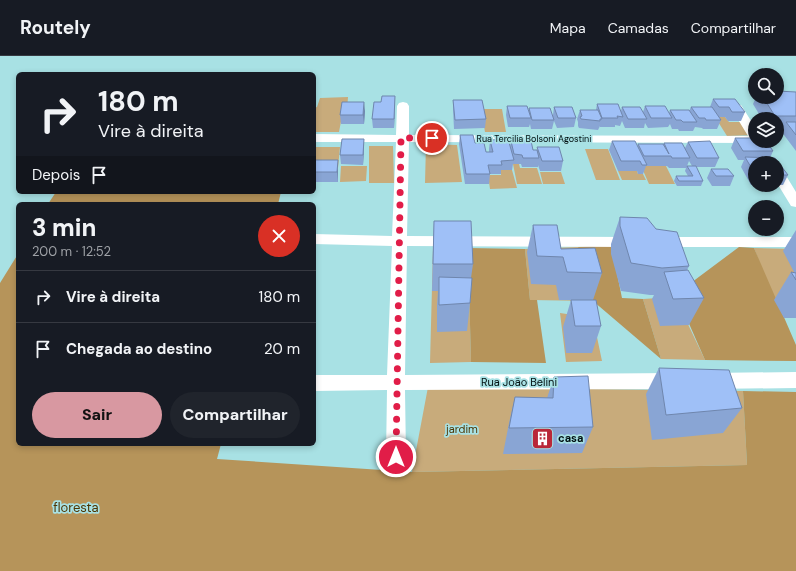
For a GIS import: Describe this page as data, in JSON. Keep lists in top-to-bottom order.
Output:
{
  "streets": {
    "street": ["Rua Tercilia Bolsoni Agostini", "Rua João Belini"]
  },
  "parks": ["jardim", "floresta"],
  "places": {
    "building": ["casa"]
  },
  "page": {
    "header": "Routely",
    "nav": ["Mapa", "Camadas", "Compartilhar"],
    "map_buttons": ["+", "−"],
    "turn": ["180 m", "Vire à direita"],
    "then": "Depois",
    "heading": ["3 min", "200 m · 12:52"],
    "list": [
      {
        "name": "Vire à direita",
        "value": "180 m"
      },
      {
        "name": "Chegada ao destino",
        "value": "20 m"
      }
    ],
    "buttons": ["Sair", "Compartilhar"]
  }
}
